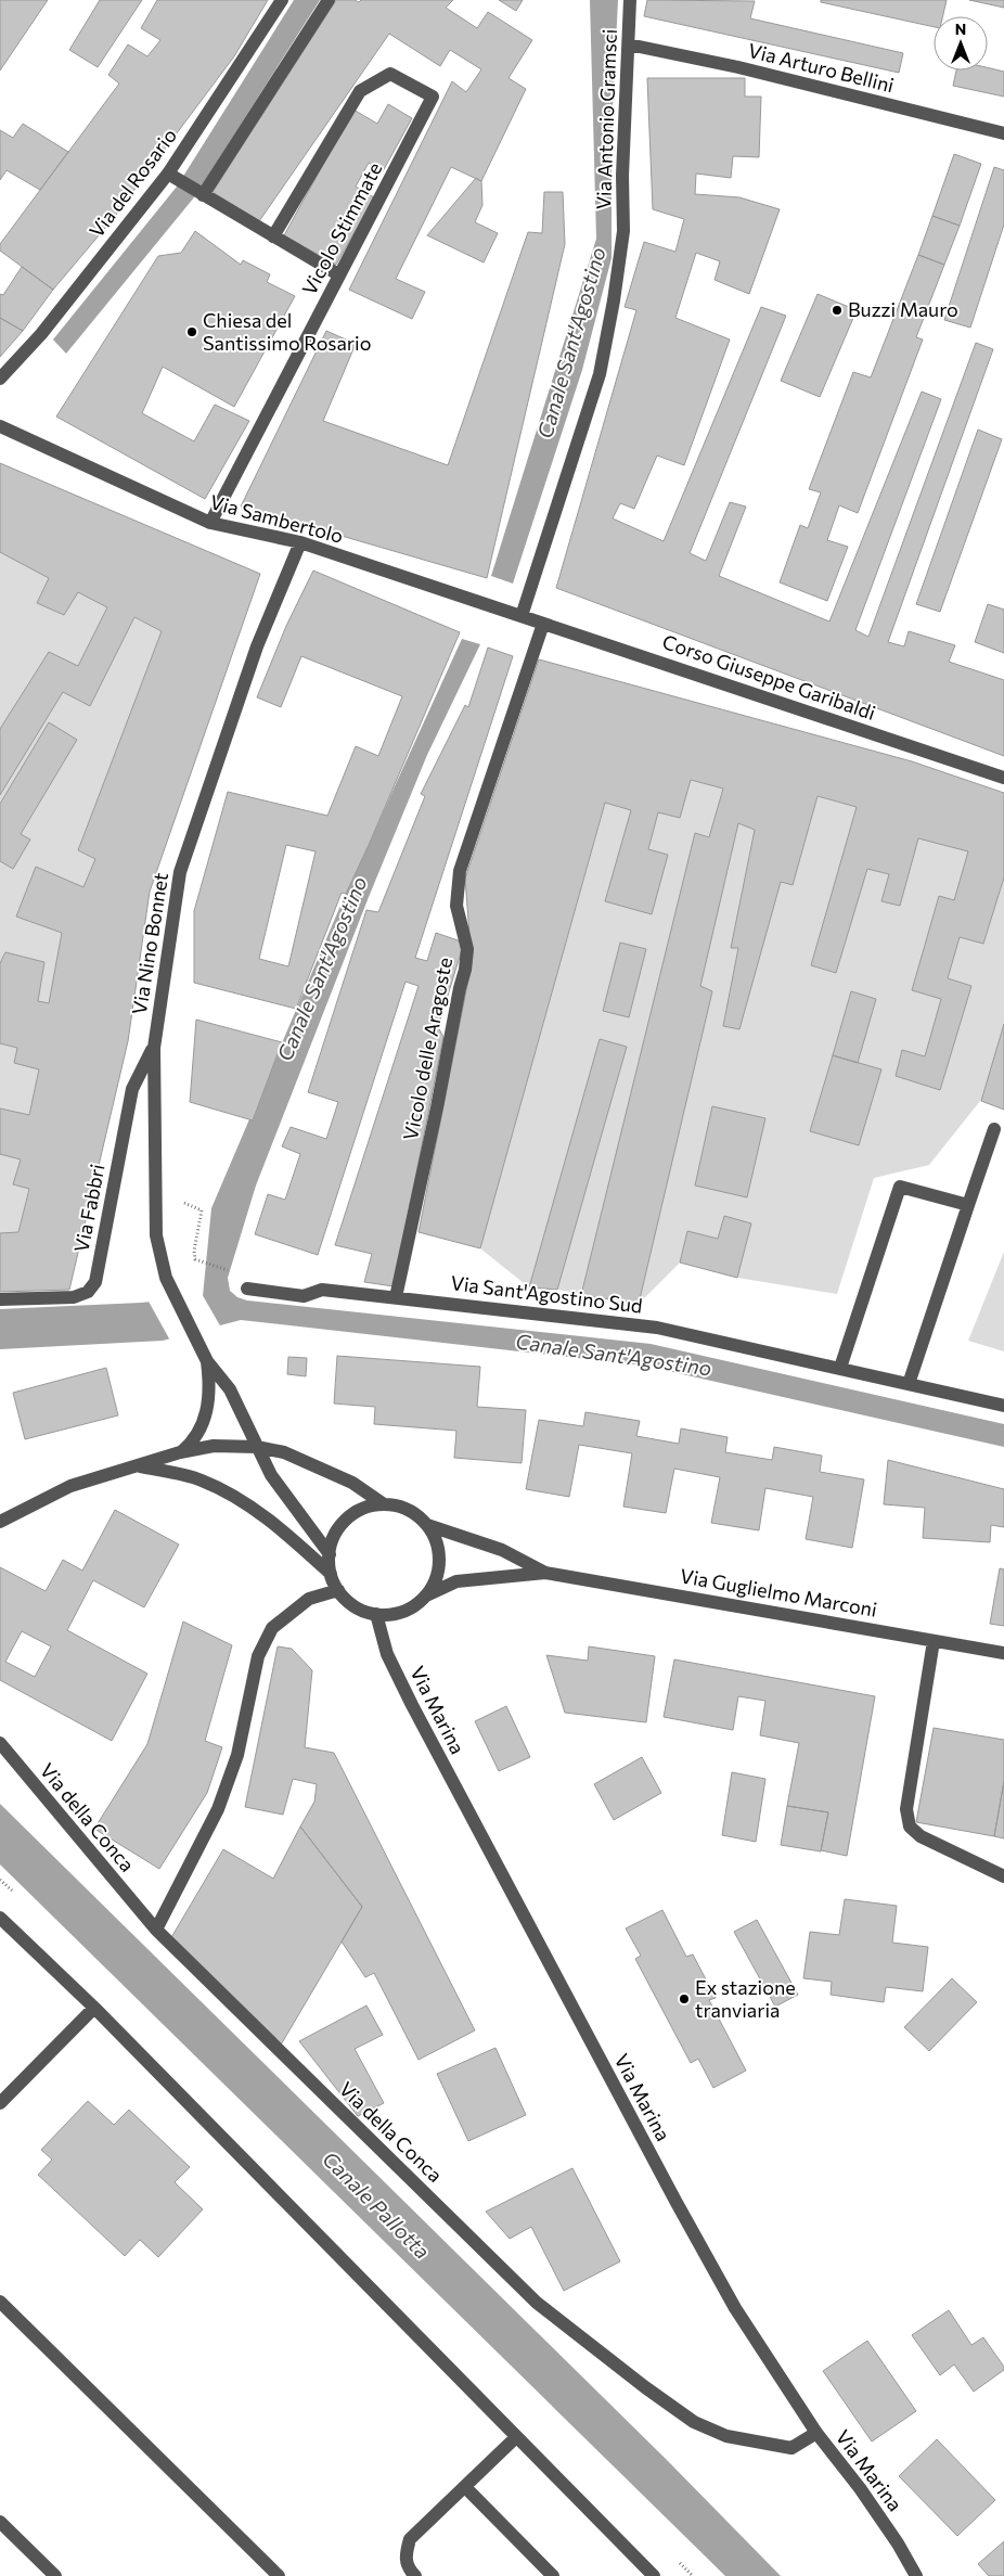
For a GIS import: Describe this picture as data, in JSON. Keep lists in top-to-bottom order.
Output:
{
  "streets": {
    "street": [
      "Via Arturo Bellini",
      "Via Antonio Gramsci",
      "Via del Rosario",
      "Vicolo Stimmate",
      "Via Sambertolo",
      "Corso Giuseppe Garibaldi",
      "Via Nino Bonnet",
      "Vicolo delle Aragoste",
      "Via Fabbri",
      "Via Sant'Agostino Sud",
      "Via Guglielmo Marconi",
      "Via Marina",
      "Via della Conca"
    ]
  },
  "crossings": [
    ["Via Arturo Bellini", "Via Antonio Gramsci"],
    ["Via Antonio Gramsci", "Via Sambertolo"],
    ["Via Antonio Gramsci", "Corso Giuseppe Garibaldi"],
    ["Vicolo Stimmate", "Via Sambertolo"],
    ["Via Sambertolo", "Corso Giuseppe Garibaldi"],
    ["Via Sambertolo", "Via Nino Bonnet"],
    ["Corso Giuseppe Garibaldi", "Vicolo delle Aragoste"],
    ["Via Nino Bonnet", "Via Fabbri"],
    ["Via Nino Bonnet", "Via Guglielmo Marconi"],
    ["Via Nino Bonnet", "Via Marina"],
    ["Vicolo delle Aragoste", "Via Sant'Agostino Sud"],
    ["Via Guglielmo Marconi", "Via Marina"],
    ["Via Marina", "Via della Conca"]
  ],
  "water": ["Canale Sant'Agostino", "Canale Pallotta"],
  "places": ["Buzzi Mauro", "Chiesa del Santissimo Rosario", "Ex stazione tranviaria"],
  "north": "top"
}
